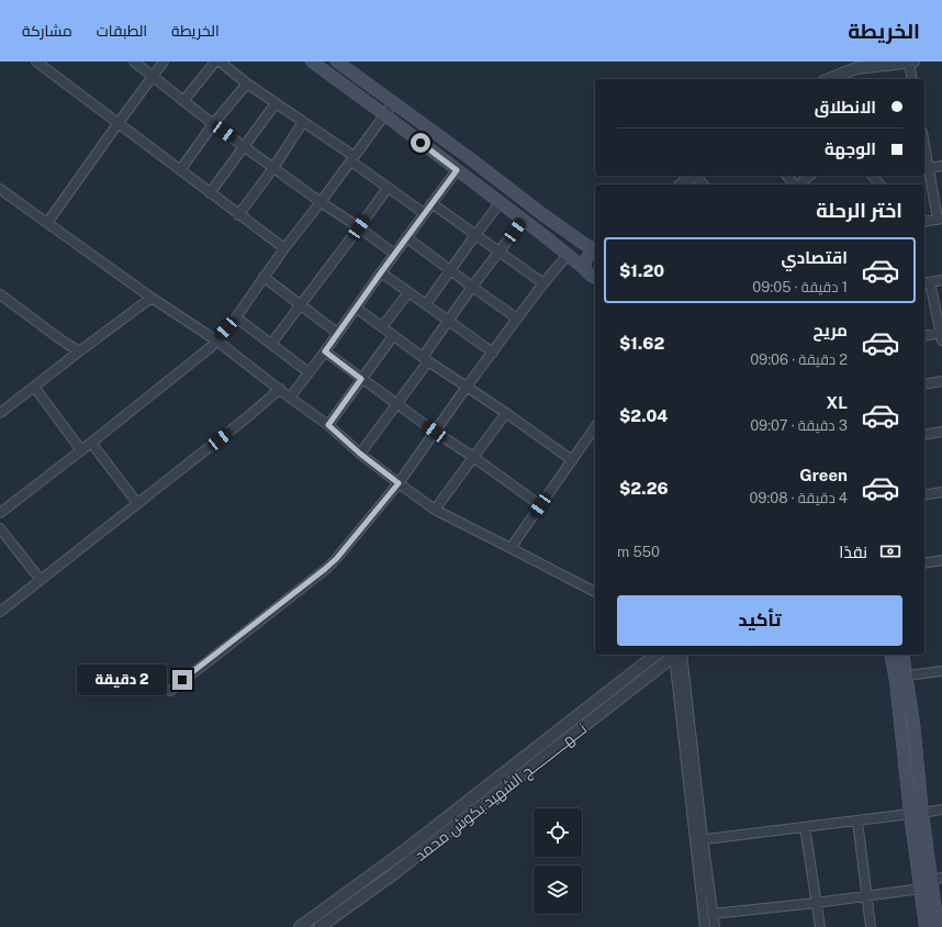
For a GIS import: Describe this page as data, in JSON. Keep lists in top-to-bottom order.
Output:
{
  "streets": {
    "street": ["نـــهـــــــــــج الشهيد بكوش محمد"]
  },
  "page": {
    "header": "الخريطة",
    "nav": ["الخريطة", "الطبقات", "مشاركة"],
    "banner": ["الانطلاق", "الوجهة"],
    "heading": "اختر الرحلة",
    "list": [
      {
        "name": "اقتصادي",
        "note": "1 دقيقة · 09:05",
        "value": "$1.20"
      },
      {
        "name": "مريح",
        "note": "2 دقيقة · 09:06",
        "value": "$1.62"
      },
      {
        "name": "XL",
        "note": "3 دقيقة · 09:07",
        "value": "$2.04"
      },
      {
        "name": "Green",
        "note": "4 دقيقة · 09:08",
        "value": "$2.26"
      }
    ],
    "pay": ["نقدًا", "550 m"],
    "buttons": "تأكيد",
    "bubble": "2 دقيقة"
  }
}
